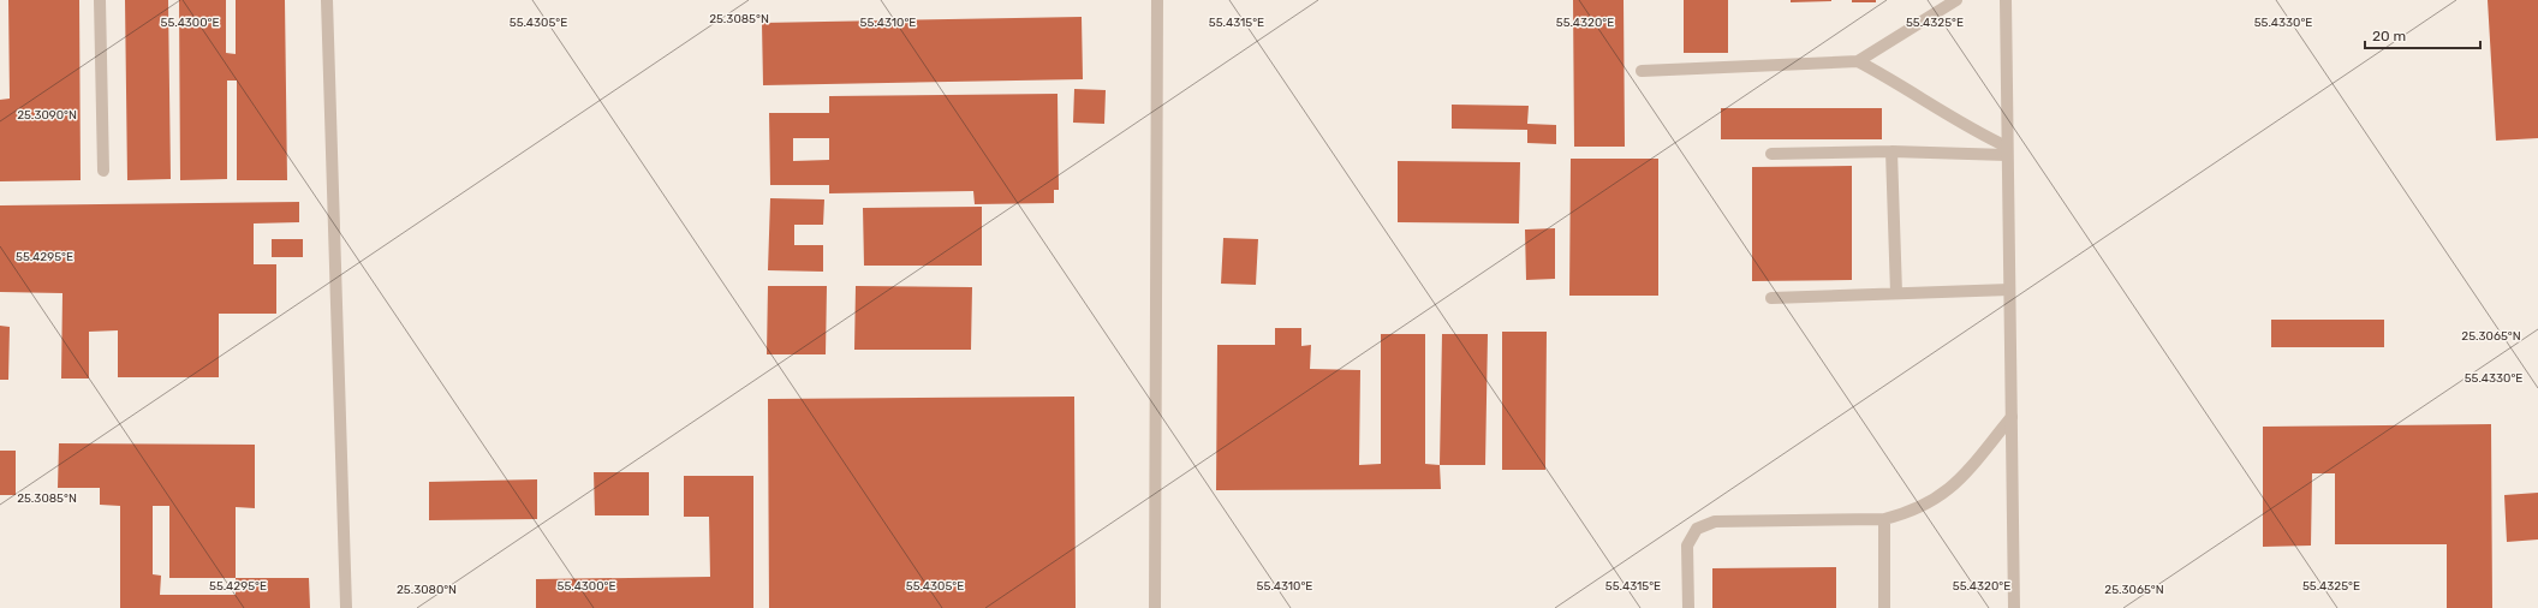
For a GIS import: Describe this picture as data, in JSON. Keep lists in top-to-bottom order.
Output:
{
  "scale_bar": "20 m",
  "coordinates": [
    "25.3085°N",
    "55.4300°E",
    "55.4305°E",
    "55.4310°E",
    "55.4315°E",
    "55.4320°E",
    "55.4325°E",
    "55.4330°E",
    "25.3090°N",
    "55.4295°E",
    "25.3065°N",
    "25.3080°N"
  ]
}
